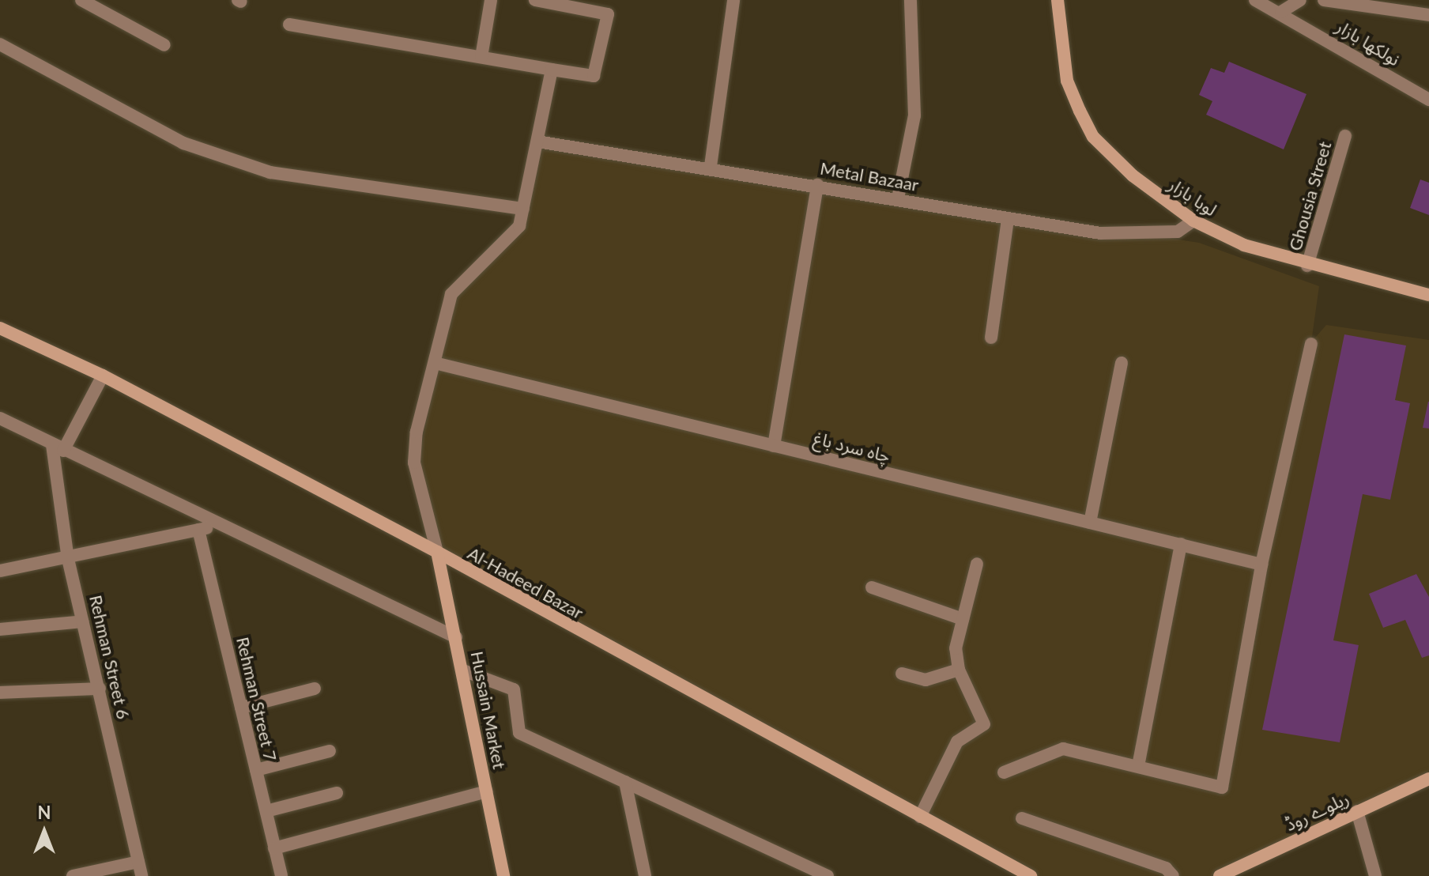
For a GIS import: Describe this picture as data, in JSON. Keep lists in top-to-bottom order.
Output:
{
  "streets": {
    "street": [
      "نولکھا بازار",
      "Metal Bazaar",
      "Ghousia Street",
      "لوہا بازار",
      "چاہ سرد باغ",
      "Al-Hadeed Bazar",
      "Rehman Street 6",
      "Rehman Street 7",
      "Hussain Market",
      "ریلوے روڈ"
    ]
  },
  "crossings": [
    ["Metal Bazaar", "لوہا بازار"],
    ["Ghousia Street", "لوہا بازار"],
    ["Al-Hadeed Bazar", "Hussain Market"]
  ],
  "north": "top"
}
